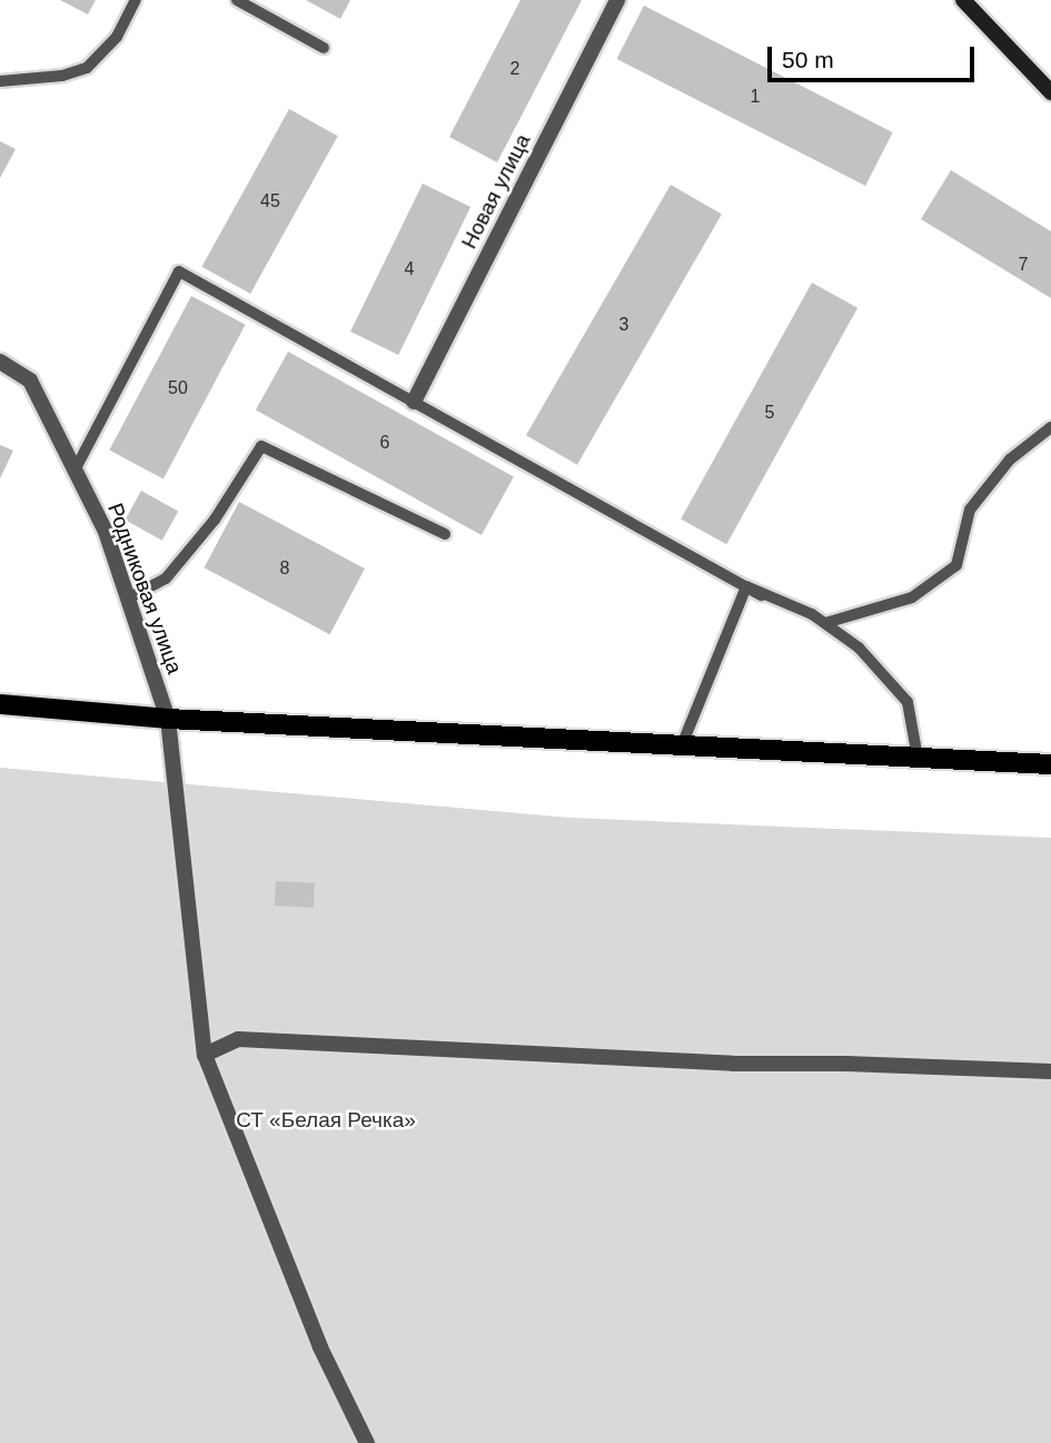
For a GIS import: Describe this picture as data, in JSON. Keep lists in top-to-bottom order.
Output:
{
  "streets": {
    "street": ["Новая улица", "Родниковая улица"]
  },
  "parks": ["СТ «Белая Речка»"],
  "house_numbers": [
    "2",
    "1",
    "45",
    "7",
    "4",
    "3",
    "50",
    "5",
    "6",
    "8"
  ],
  "scale_bar": "50 m"
}
